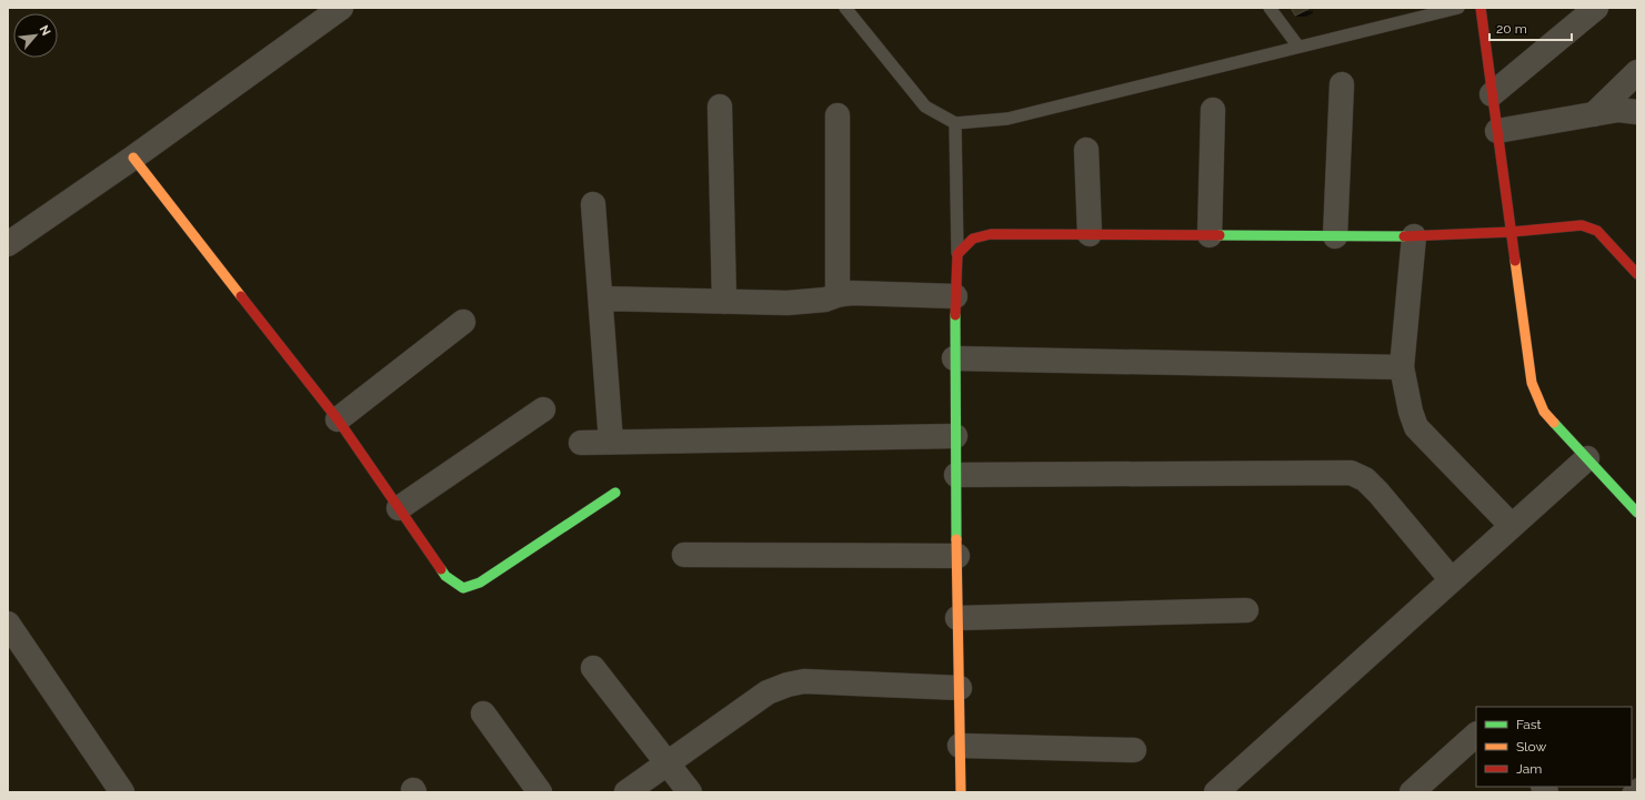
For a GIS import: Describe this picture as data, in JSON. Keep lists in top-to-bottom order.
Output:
{
  "legend": ["Fast", "Slow", "Jam"],
  "scale_bar": "20 m",
  "north": "top right"
}
